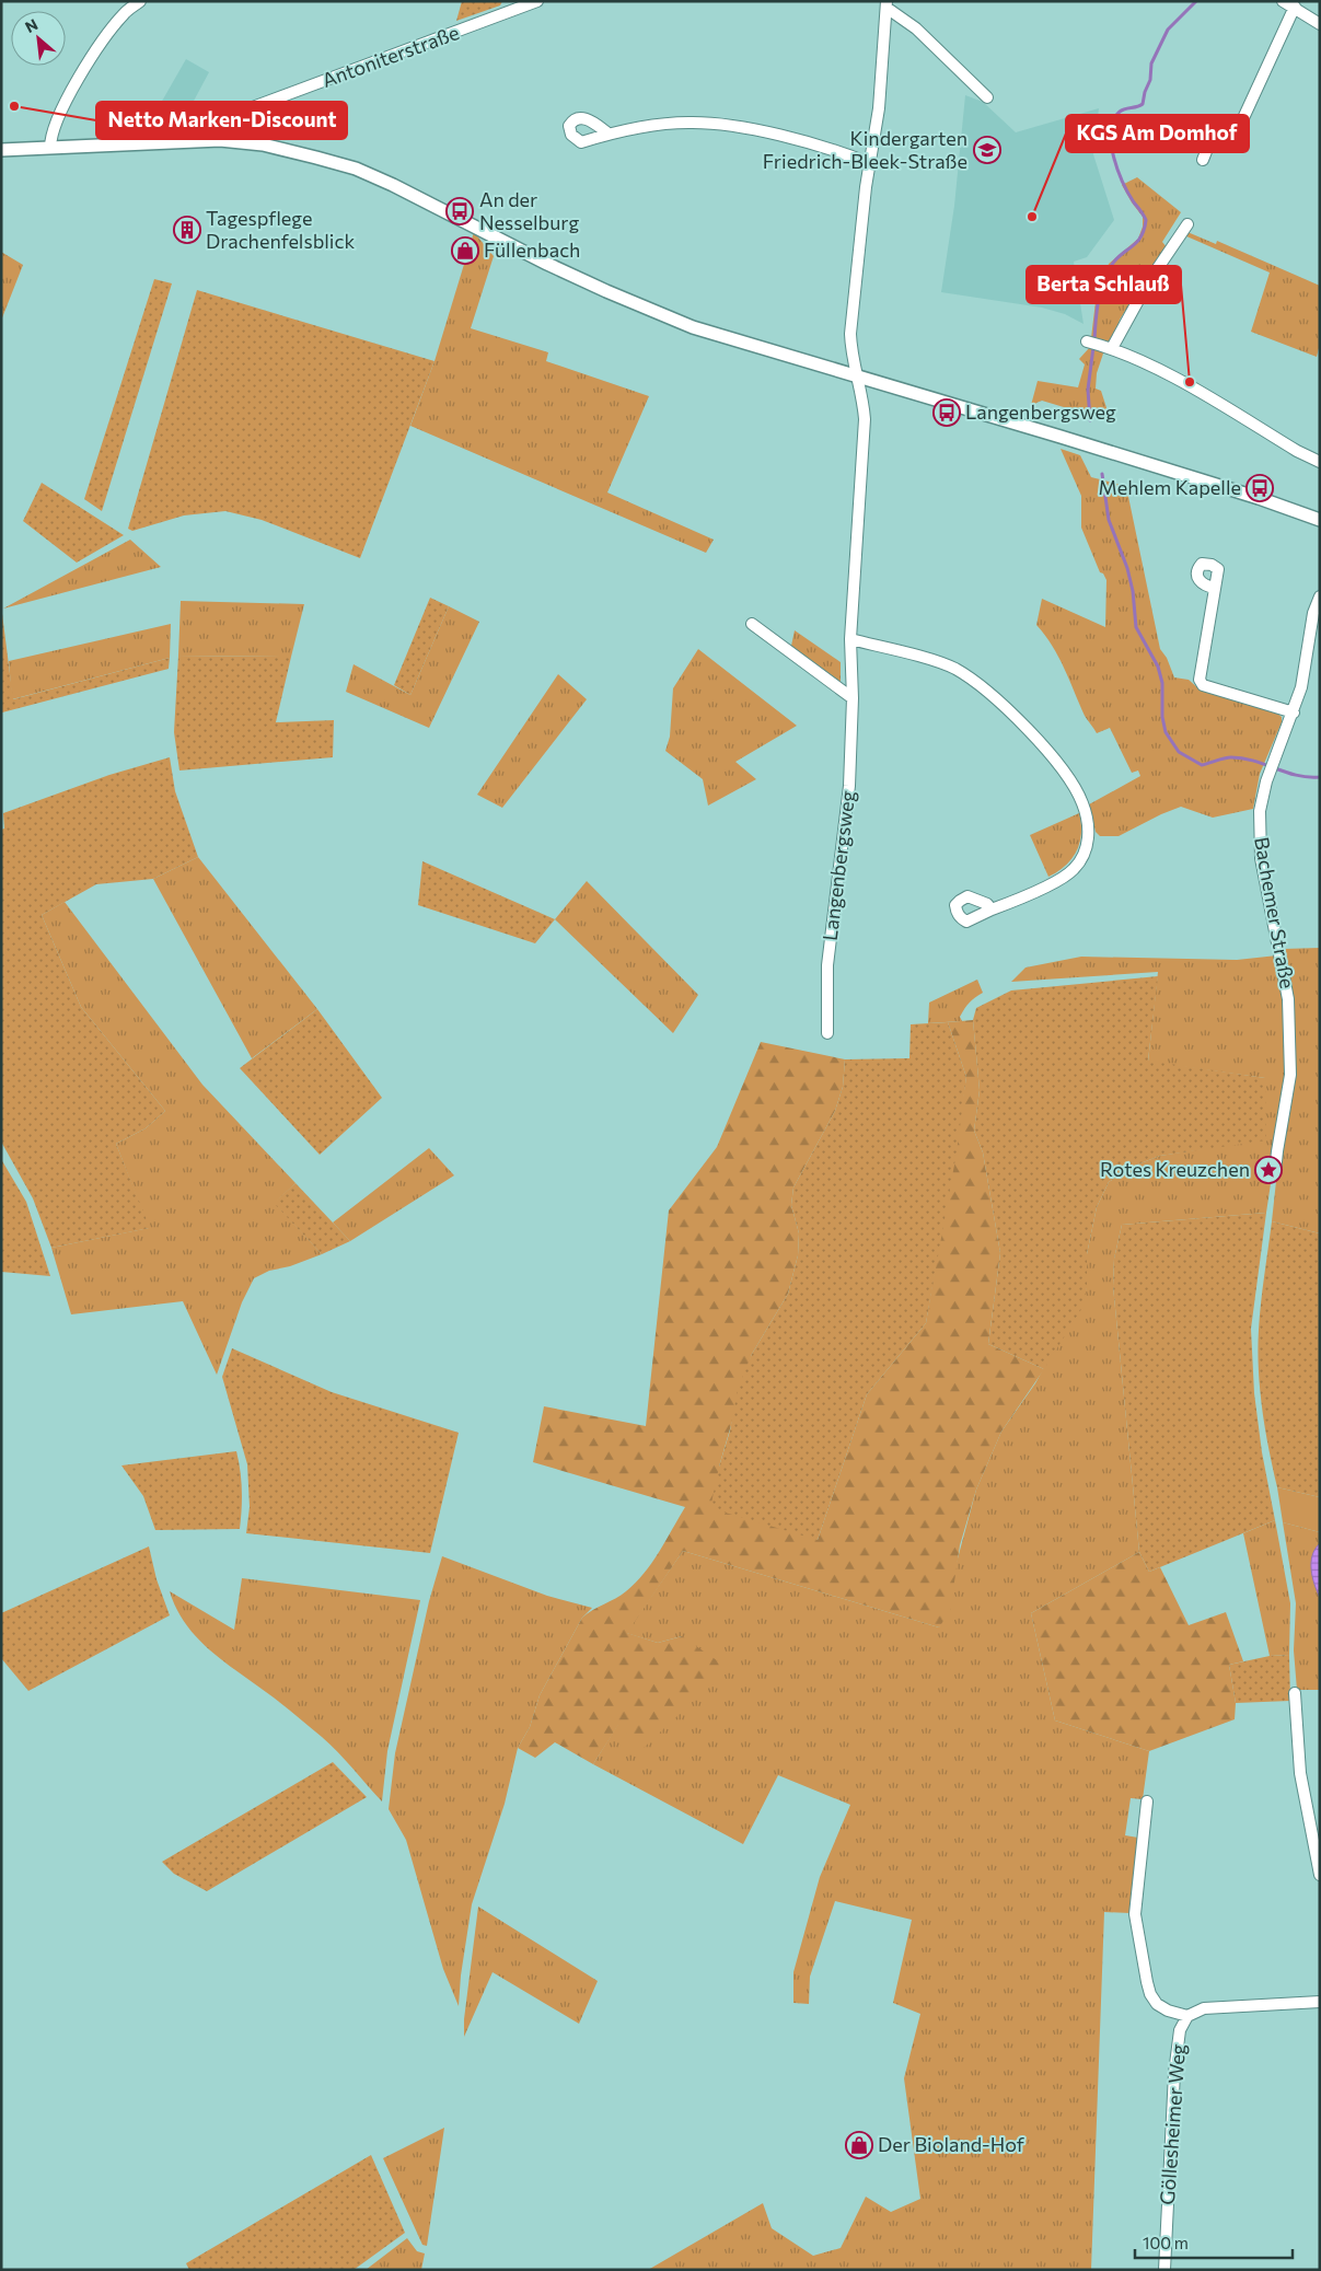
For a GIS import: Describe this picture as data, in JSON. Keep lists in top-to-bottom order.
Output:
{
  "streets": {
    "street": [
      "Antoniterstraße",
      "Langenbergsweg",
      "Bachemer Straße",
      "Göllesheimer Weg"
    ]
  },
  "places": {
    "other": ["Netto Marken-Discount", "KGS Am Domhof", "Berta Schlauß"],
    "school or university": ["Kindergarten Friedrich-Bleek-Straße"],
    "bus stop": ["An der Nesselburg", "Langenbergsweg", "Mehlem Kapelle"],
    "building": ["Tagespflege Drachenfelsblick"],
    "shop": ["Füllenbach", "Der Bioland-Hof"],
    "place": ["Rotes Kreuzchen"]
  },
  "scale_bar": "100 m",
  "north": "top left"
}
